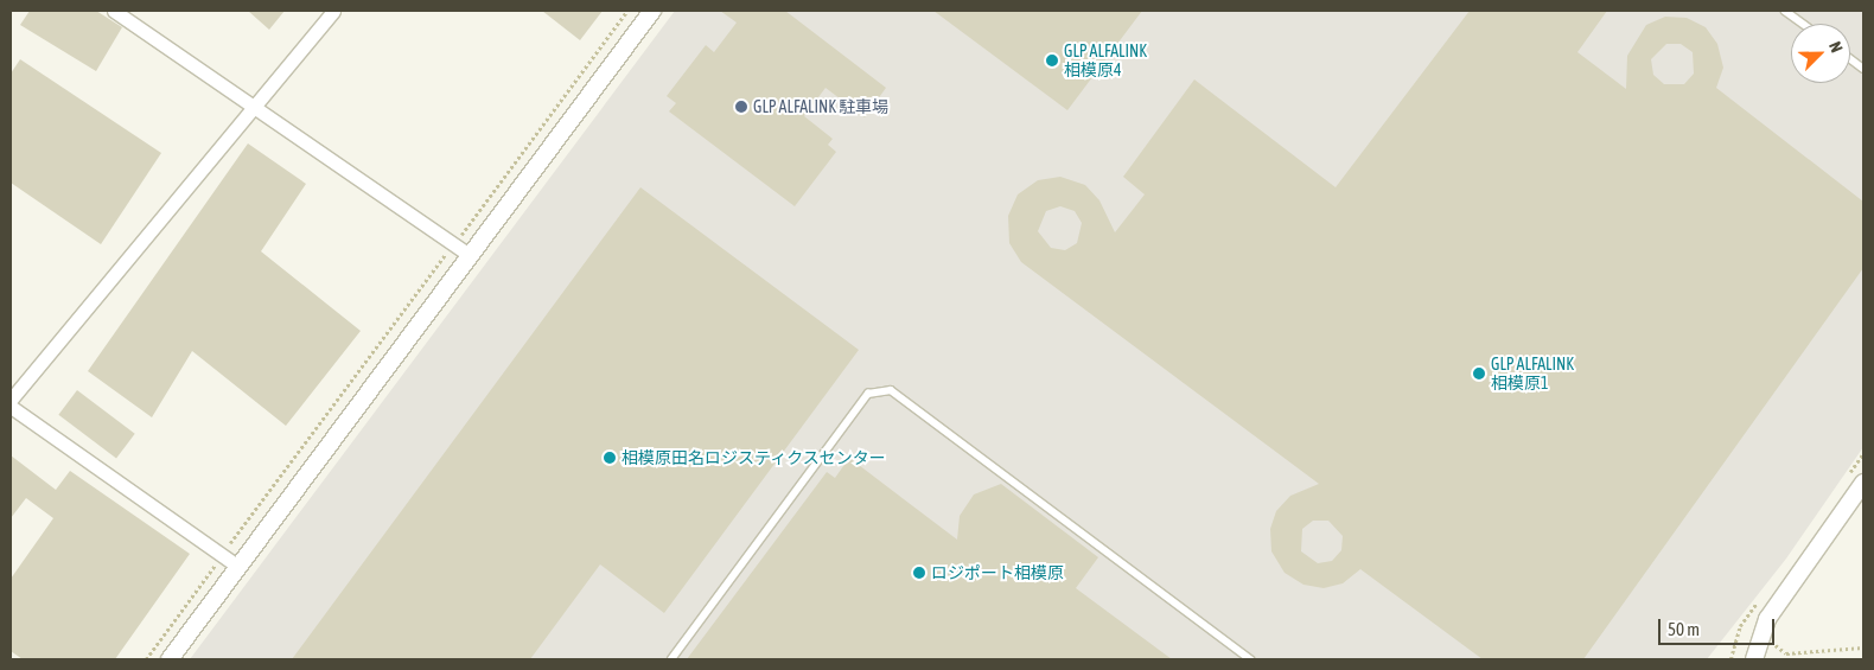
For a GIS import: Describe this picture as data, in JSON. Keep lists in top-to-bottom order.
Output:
{
  "places": [
    "GLP ALFALINK 相模原4",
    "GLP ALFALINK 駐車場",
    "GLP ALFALINK 相模原1",
    "相模原田名ロジスティクスセンター",
    "ロジポート相模原"
  ],
  "scale_bar": "50 m",
  "north": "top right"
}
